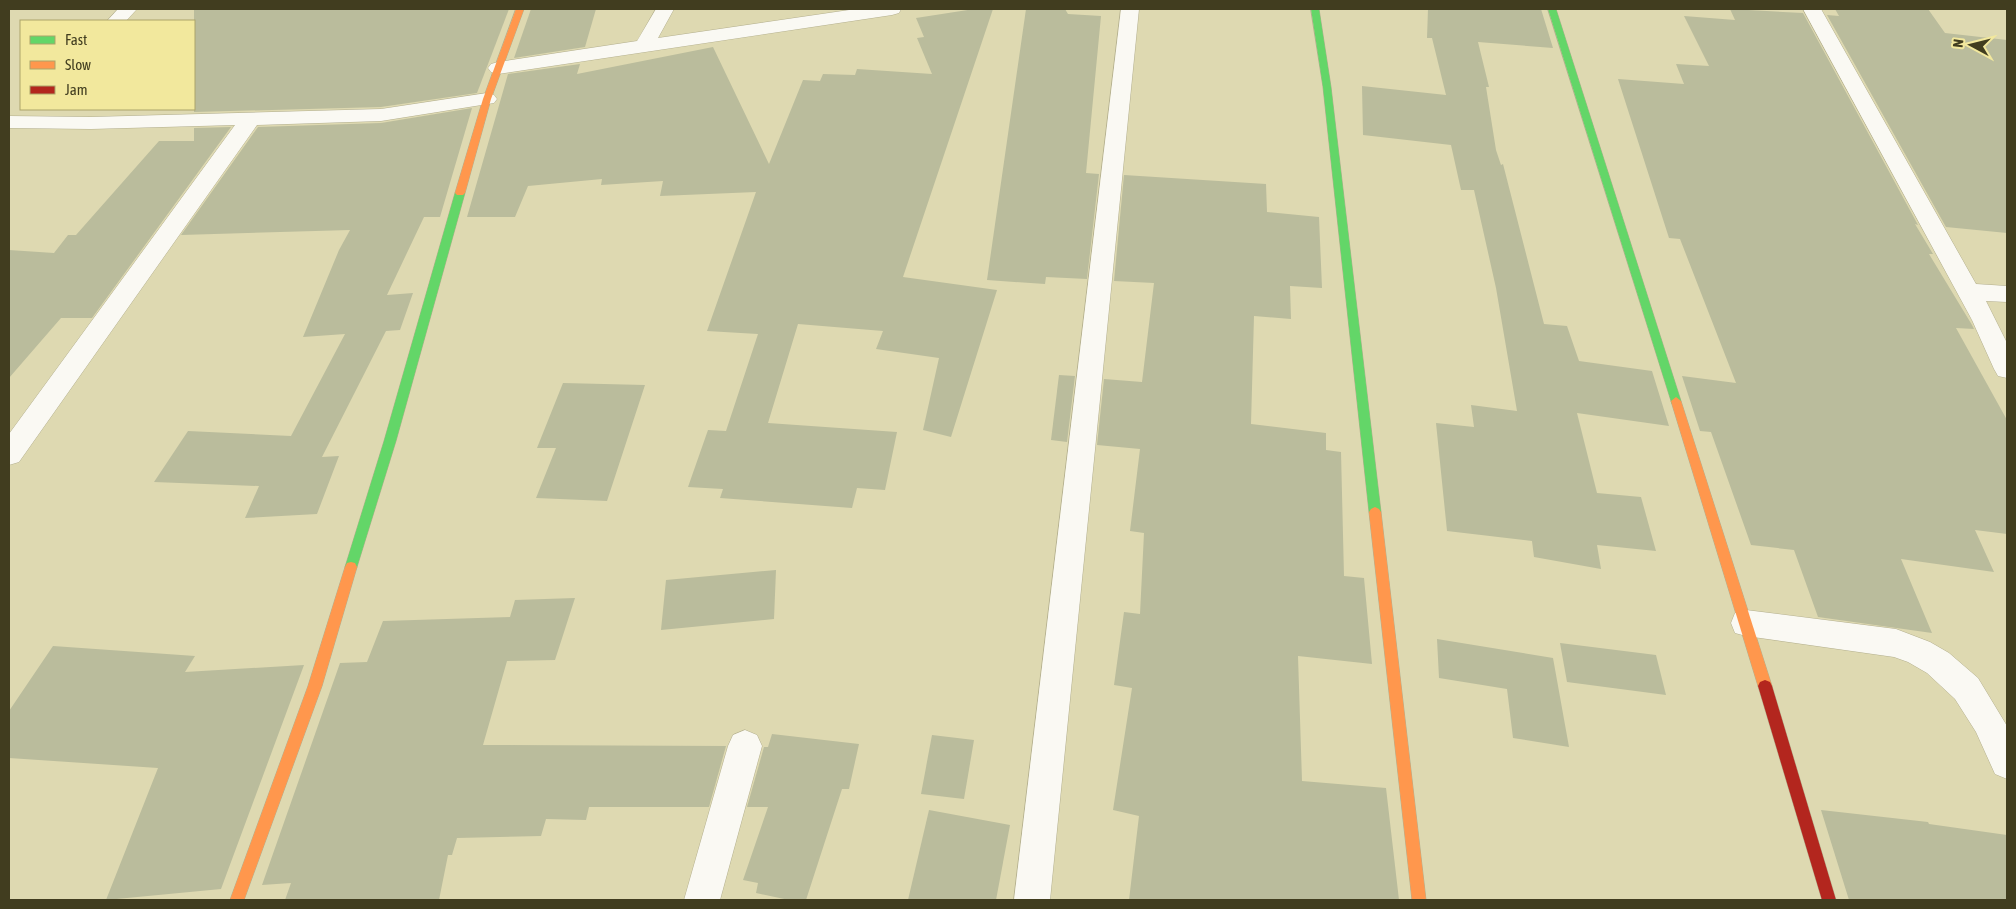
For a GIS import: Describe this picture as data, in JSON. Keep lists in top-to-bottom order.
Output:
{
  "legend": ["Fast", "Slow", "Jam"],
  "north": "left"
}
